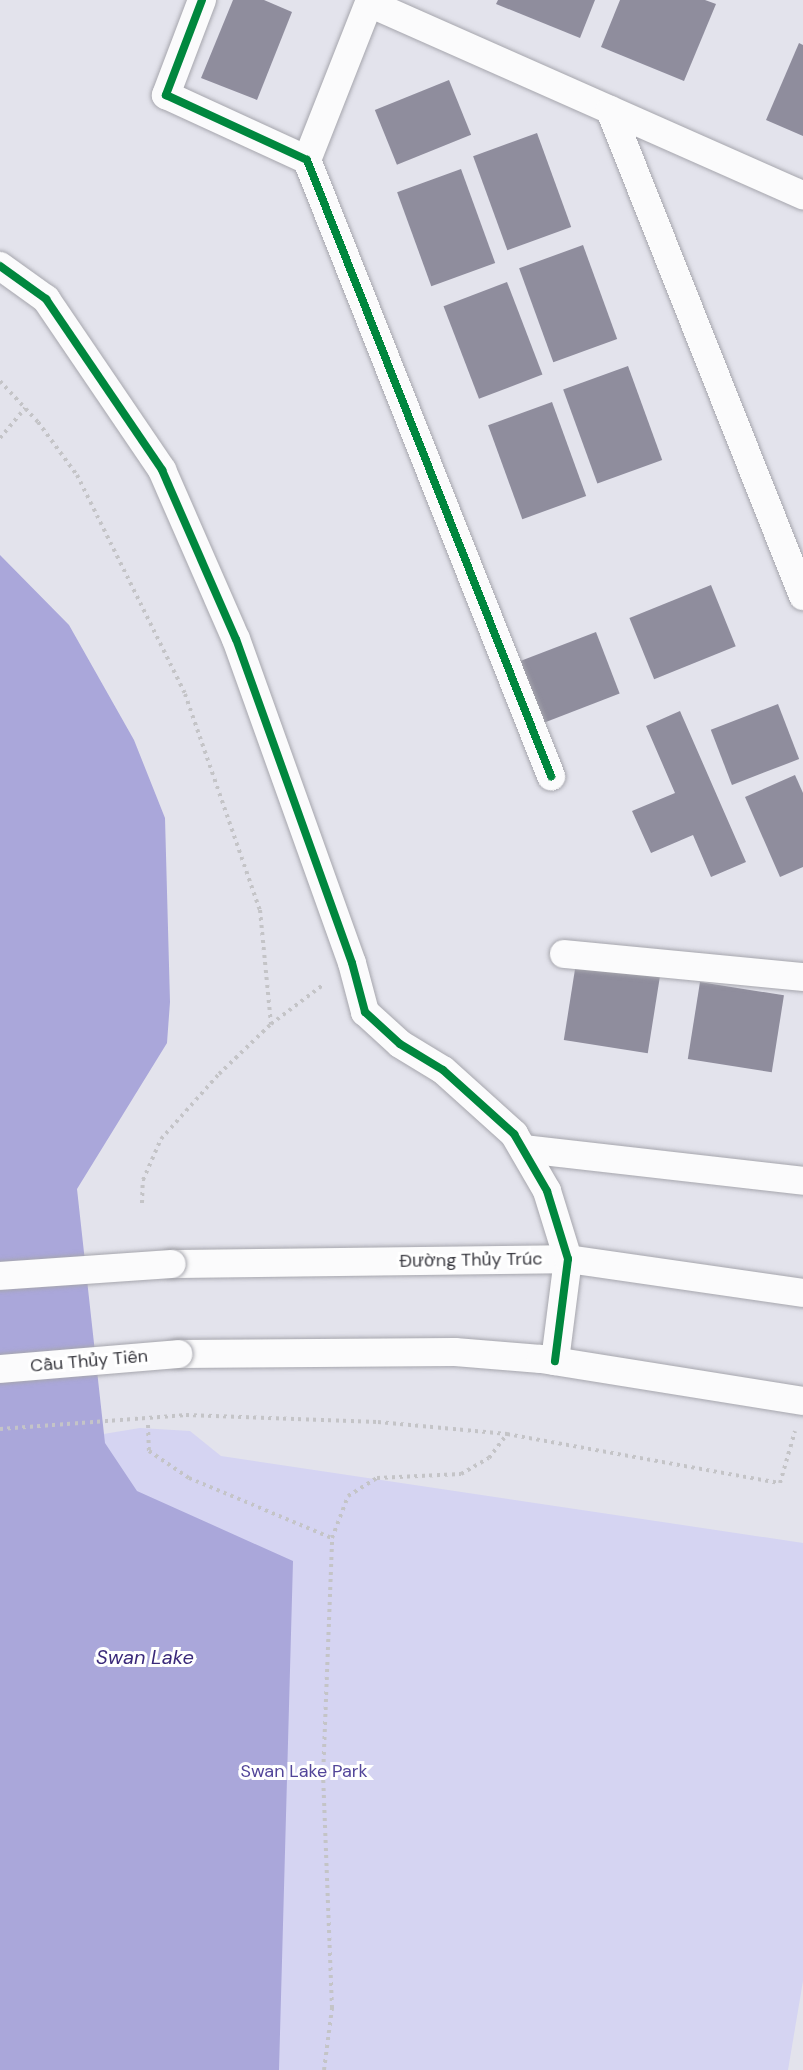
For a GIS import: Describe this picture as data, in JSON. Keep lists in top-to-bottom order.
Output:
{
  "streets": {
    "street": ["Đường Thủy Trúc", "Cầu Thủy Tiên"]
  },
  "water": ["Swan Lake"],
  "parks": ["Swan Lake Park"]
}
